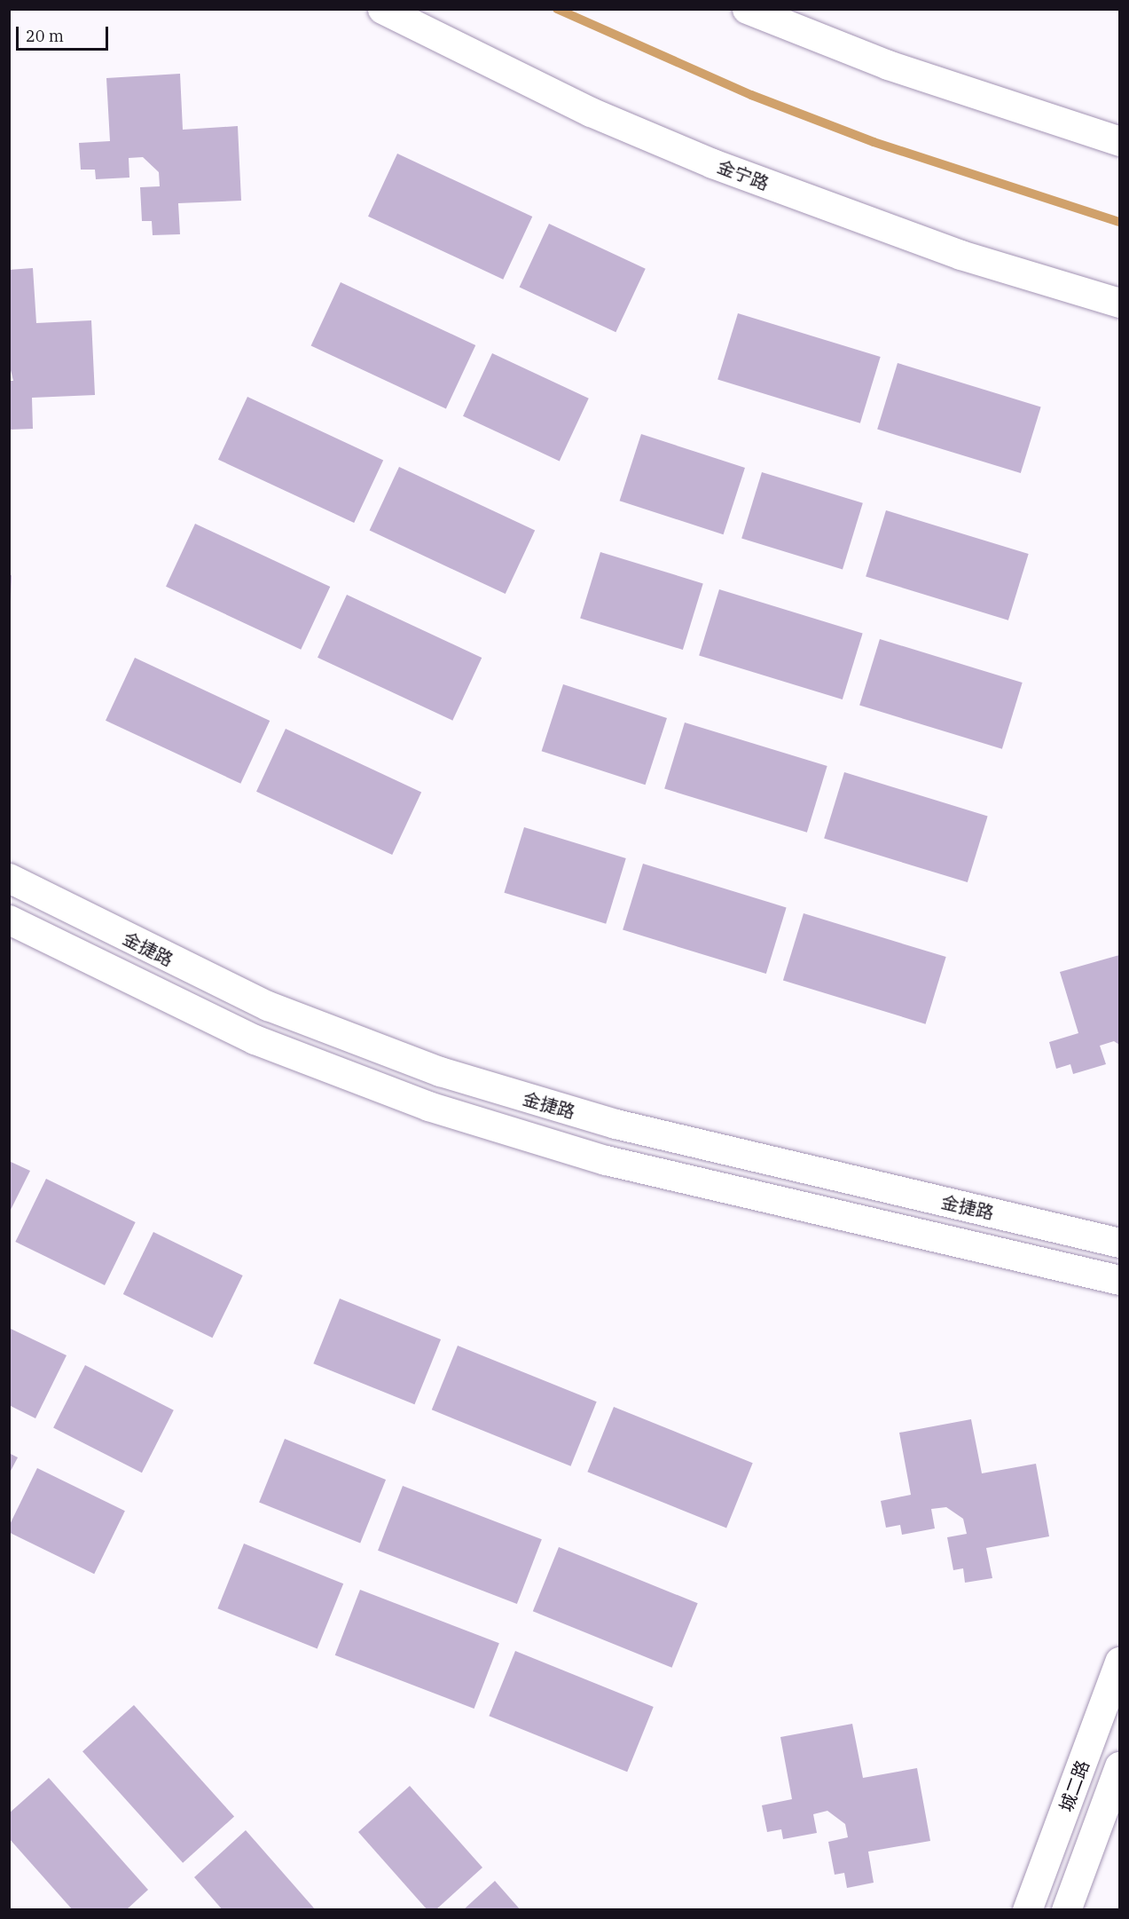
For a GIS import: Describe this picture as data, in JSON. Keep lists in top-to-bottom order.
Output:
{
  "streets": {
    "street": ["金宁路", "金捷路", "城二路"]
  },
  "scale_bar": "20 m"
}
